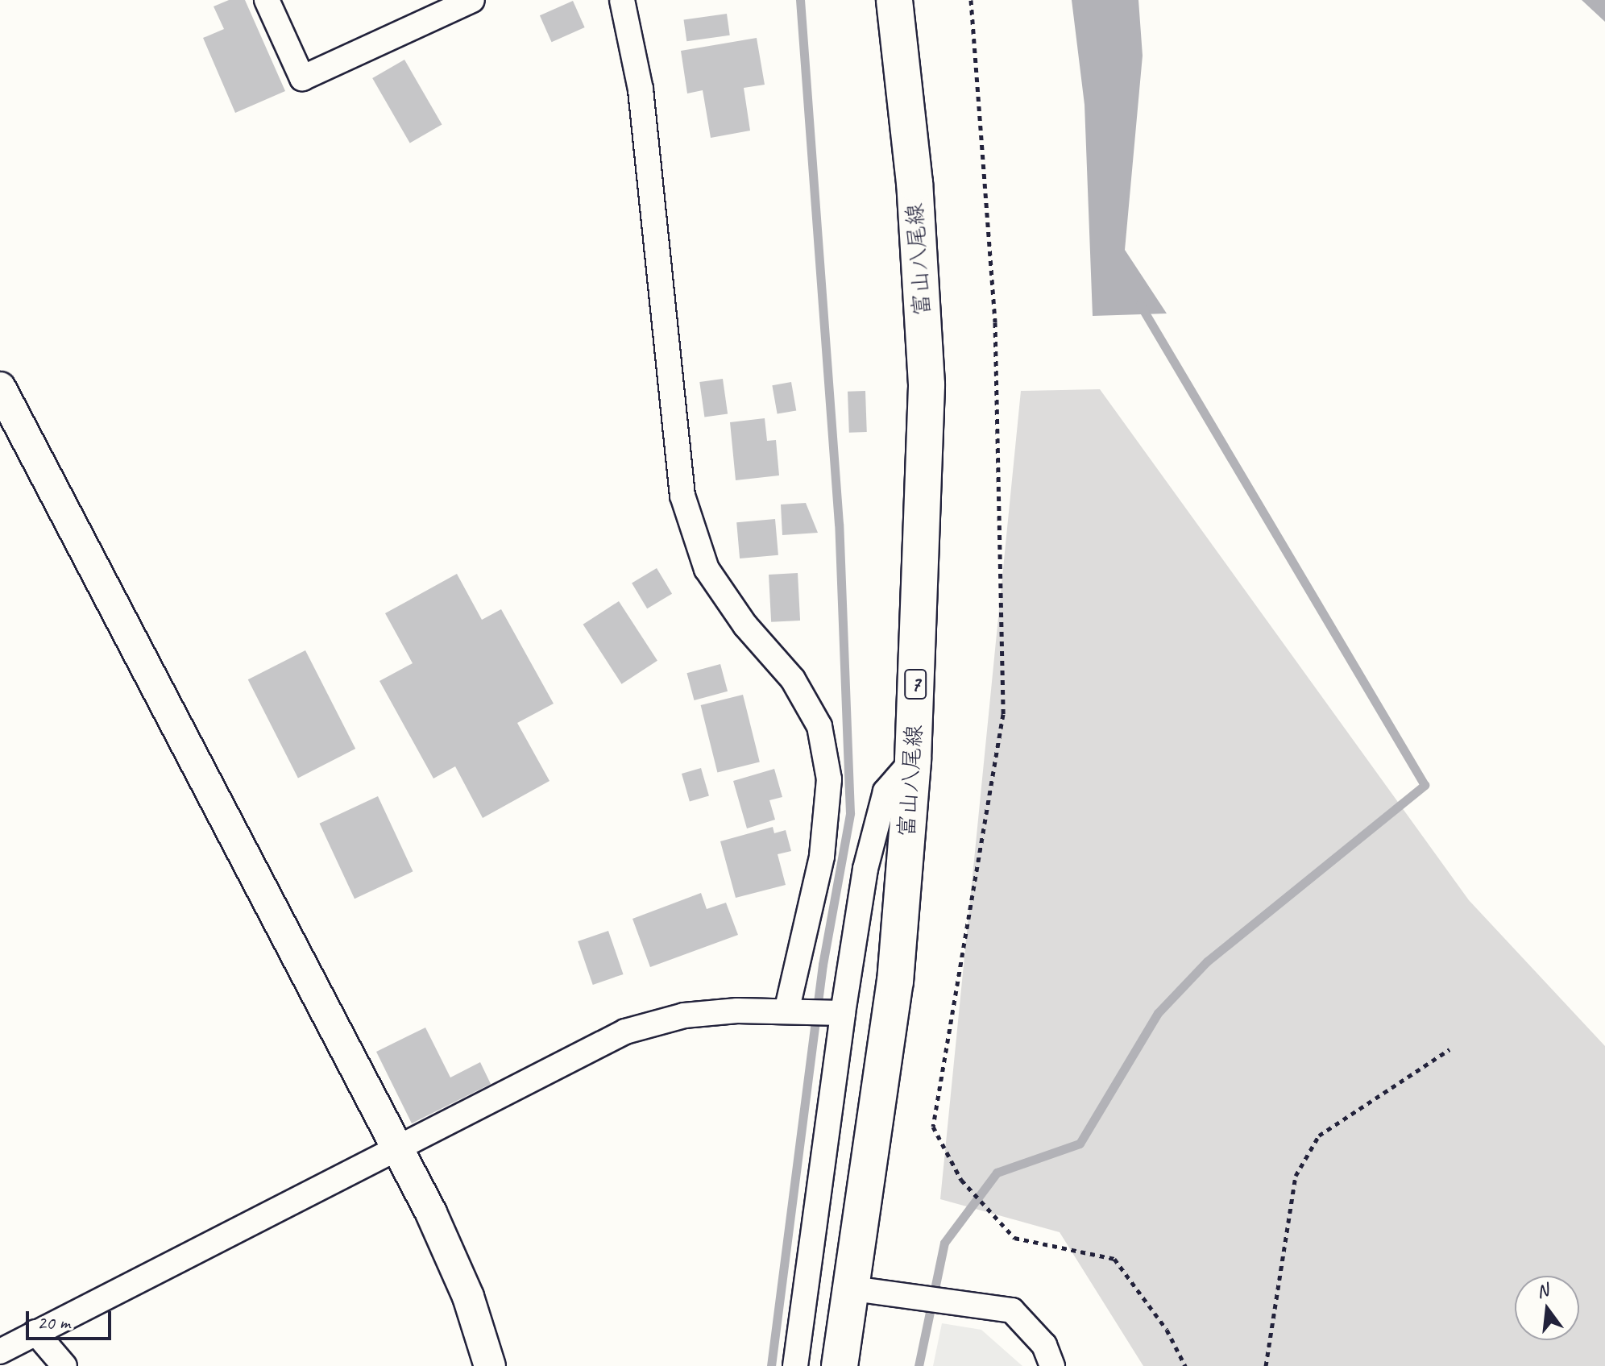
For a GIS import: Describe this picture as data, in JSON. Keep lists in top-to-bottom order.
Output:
{
  "streets": {
    "main road": ["富山八尾線", "7"]
  },
  "scale_bar": "20 m",
  "north": "top"
}
